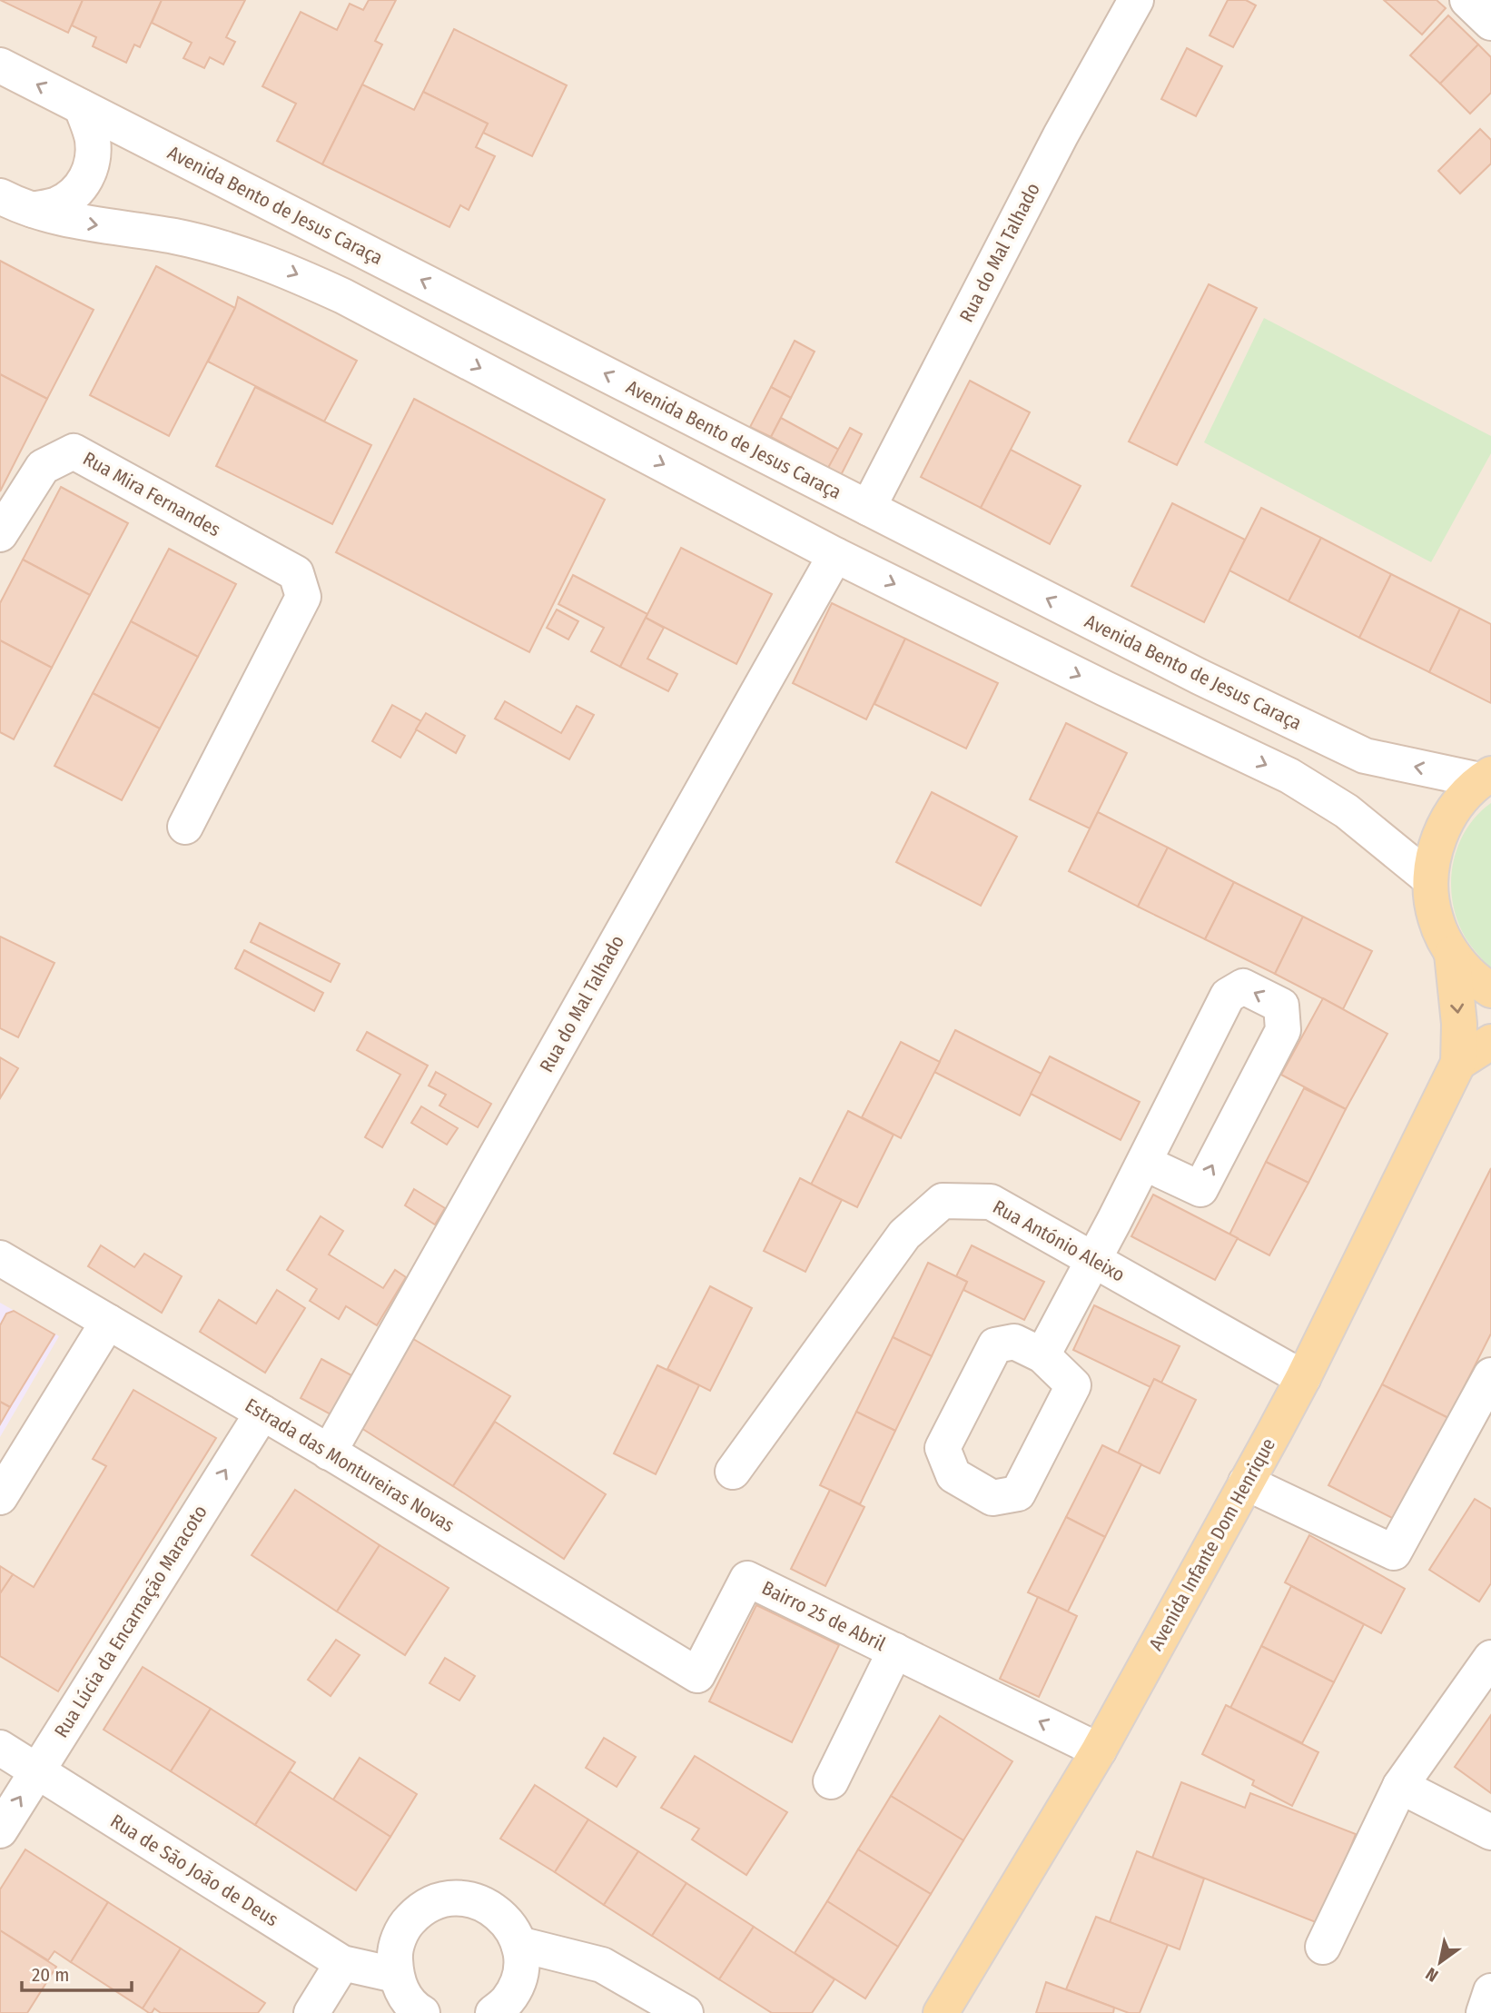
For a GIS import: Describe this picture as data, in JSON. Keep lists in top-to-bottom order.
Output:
{
  "streets": {
    "main road": ["Avenida Infante Dom Henrique"],
    "street": [
      "Avenida Bento de Jesus Caraça",
      "Rua do Mal Talhado",
      "Rua Mira Fernandes",
      "Rua António Aleixo",
      "Estrada das Montureiras Novas",
      "Bairro 25 de Abril",
      "Rua Lúcia da Encarnação Maracoto",
      "Rua de São João de Deus"
    ]
  },
  "crossings": [
    ["Avenida Bento de Jesus Caraça", "Rua do Mal Talhado"],
    ["Rua do Mal Talhado", "Estrada das Montureiras Novas"],
    ["Rua António Aleixo", "Avenida Infante Dom Henrique"],
    ["Estrada das Montureiras Novas", "Bairro 25 de Abril"],
    ["Estrada das Montureiras Novas", "Rua Lúcia da Encarnação Maracoto"],
    ["Avenida Infante Dom Henrique", "Bairro 25 de Abril"],
    ["Rua Lúcia da Encarnação Maracoto", "Rua de São João de Deus"]
  ],
  "one_way": ["Bairro 25 de Abril"],
  "scale_bar": "20 m",
  "north": "bottom left"
}
